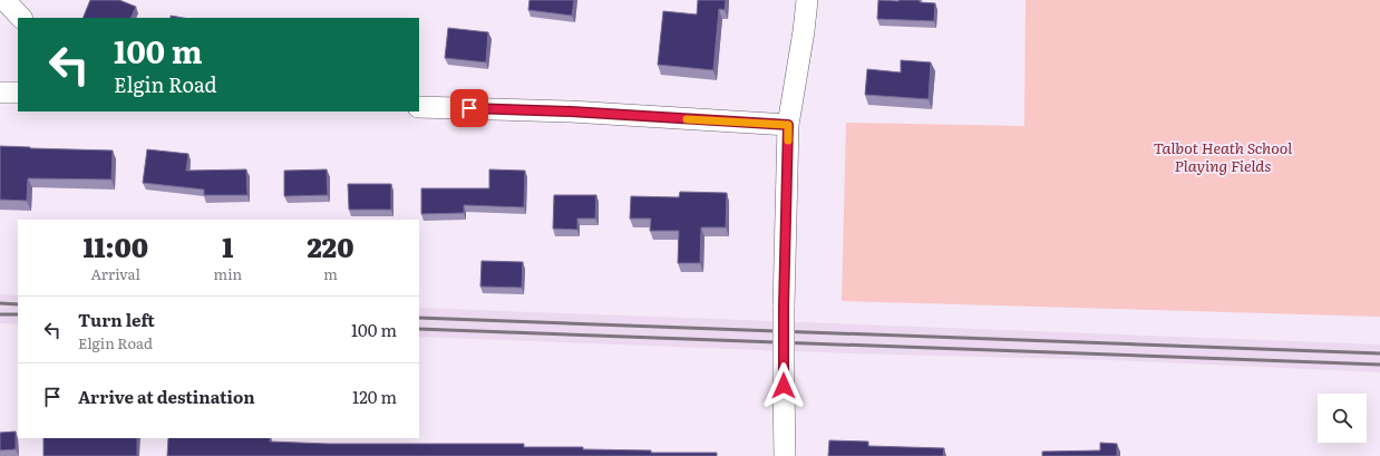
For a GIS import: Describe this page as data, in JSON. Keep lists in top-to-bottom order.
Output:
{
  "parks": ["Talbot Heath School Playing Fields"],
  "page": {
    "turn": ["100 m", "Elgin Road"],
    "eta": [
      "11:00",
      "Arrival",
      "1",
      "min",
      "220",
      "m"
    ],
    "list": [
      {
        "name": "Turn left",
        "note": "Elgin Road",
        "value": "100 m"
      },
      {
        "name": "Arrive at destination",
        "value": "120 m"
      }
    ]
  }
}
